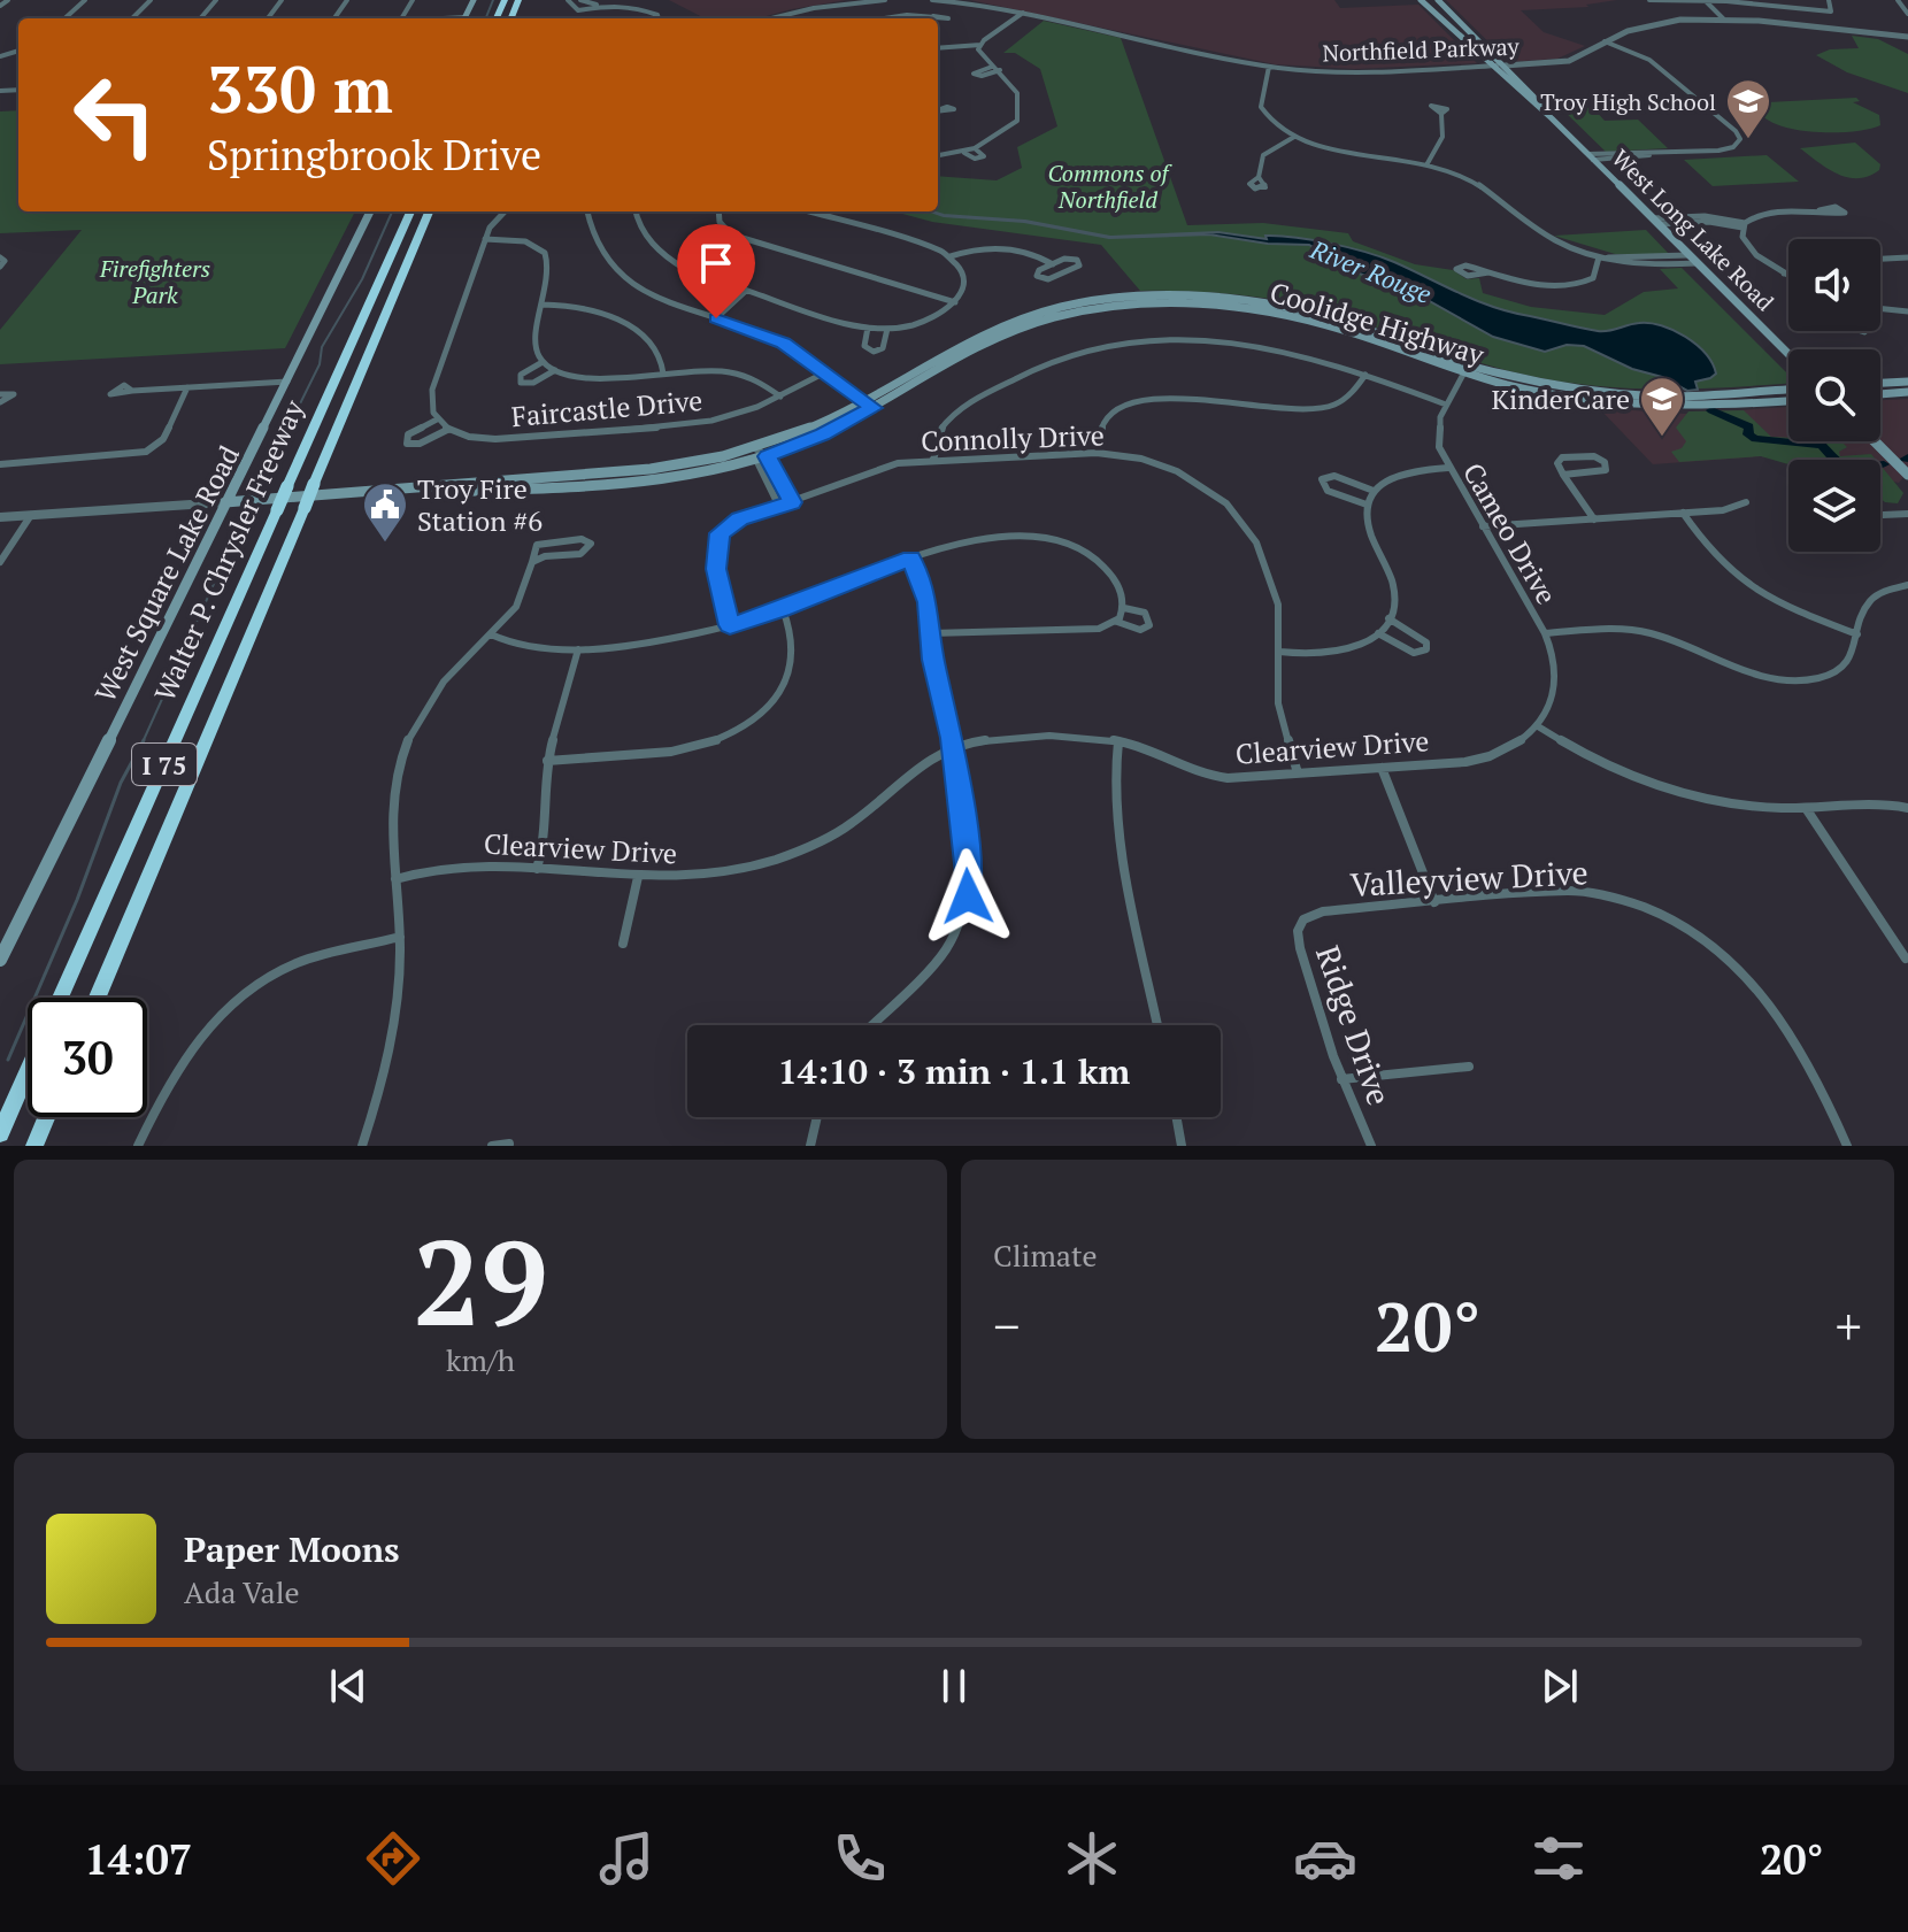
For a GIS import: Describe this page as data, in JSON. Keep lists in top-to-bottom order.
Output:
{
  "streets": {
    "highway": ["Walter P. Chrysler Freeway", "I 75"],
    "main road": ["West Long Lake Road", "Coolidge Highway", "West Square Lake Road"],
    "street": [
      "Northfield Parkway",
      "Faircastle Drive",
      "Connolly Drive",
      "Cameo Drive",
      "Clearview Drive",
      "Valleyview Drive",
      "Ridge Drive"
    ]
  },
  "crossings": [
    ["Northfield Parkway", "West Long Lake Road"],
    ["Coolidge Highway", "Cameo Drive"],
    ["Coolidge Highway", "West Square Lake Road"],
    ["Connolly Drive", "Clearview Drive"],
    ["Cameo Drive", "Clearview Drive"],
    ["Valleyview Drive", "Ridge Drive"]
  ],
  "water": ["River Rouge"],
  "parks": ["Commons of Northfield", "Firefighters Park"],
  "places": {
    "school or university": ["Troy High School", "KinderCare"],
    "public building": ["Troy Fire Station #6"]
  },
  "page": {
    "turn": ["330 m", "Springbrook Drive"],
    "limit": "30",
    "trip": "14:10 · 3 min · 1.1 km",
    "tile": [
      ["29", "km/h"],
      "Climate"
    ],
    "heat": ["−", "20°", "+"],
    "song": ["Paper Moons", "Ada Vale"],
    "tabs": ["14:07", "20°"]
  }
}
